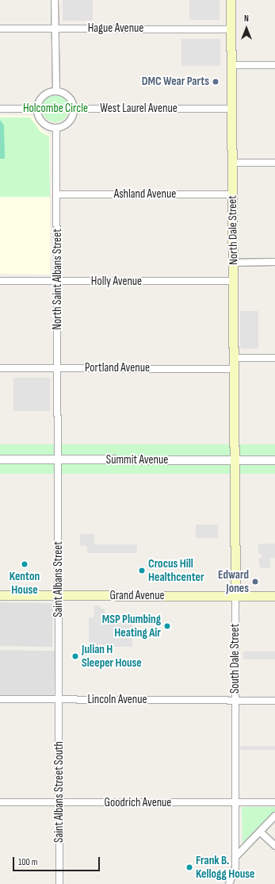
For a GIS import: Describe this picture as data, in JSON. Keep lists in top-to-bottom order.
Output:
{
  "streets": {
    "main road": ["North Dale Street", "Grand Avenue", "South Dale Street"],
    "street": [
      "Hague Avenue",
      "West Laurel Avenue",
      "Ashland Avenue",
      "North Saint Albans Street",
      "Holly Avenue",
      "Portland Avenue",
      "Summit Avenue",
      "Saint Albans Street",
      "Lincoln Avenue",
      "Saint Albans Street South",
      "Goodrich Avenue"
    ]
  },
  "crossings": [
    ["Hague Avenue", "North Dale Street"],
    ["West Laurel Avenue", "North Dale Street"],
    ["West Laurel Avenue", "North Saint Albans Street"],
    ["Ashland Avenue", "North Dale Street"],
    ["Ashland Avenue", "North Saint Albans Street"],
    ["North Dale Street", "Holly Avenue"],
    ["North Dale Street", "Portland Avenue"],
    ["North Dale Street", "Summit Avenue"],
    ["North Dale Street", "South Dale Street"],
    ["North Saint Albans Street", "Holly Avenue"],
    ["North Saint Albans Street", "Portland Avenue"],
    ["North Saint Albans Street", "Summit Avenue"],
    ["North Saint Albans Street", "Saint Albans Street"],
    ["Summit Avenue", "Saint Albans Street"],
    ["Summit Avenue", "South Dale Street"],
    ["Saint Albans Street", "Grand Avenue"],
    ["Saint Albans Street", "Lincoln Avenue"],
    ["Saint Albans Street", "Saint Albans Street South"],
    ["Grand Avenue", "South Dale Street"],
    ["South Dale Street", "Lincoln Avenue"],
    ["South Dale Street", "Goodrich Avenue"],
    ["Lincoln Avenue", "Saint Albans Street South"],
    ["Saint Albans Street South", "Goodrich Avenue"]
  ],
  "parks": ["Holcombe Circle"],
  "places": [
    "DMC Wear Parts",
    "Kenton House",
    "Crocus Hill Healthcenter",
    "Edward Jones",
    "MSP Plumbing Heating Air",
    "Julian H Sleeper House",
    "Frank B. Kellogg House"
  ],
  "scale_bar": "100 m",
  "north": "top"
}
